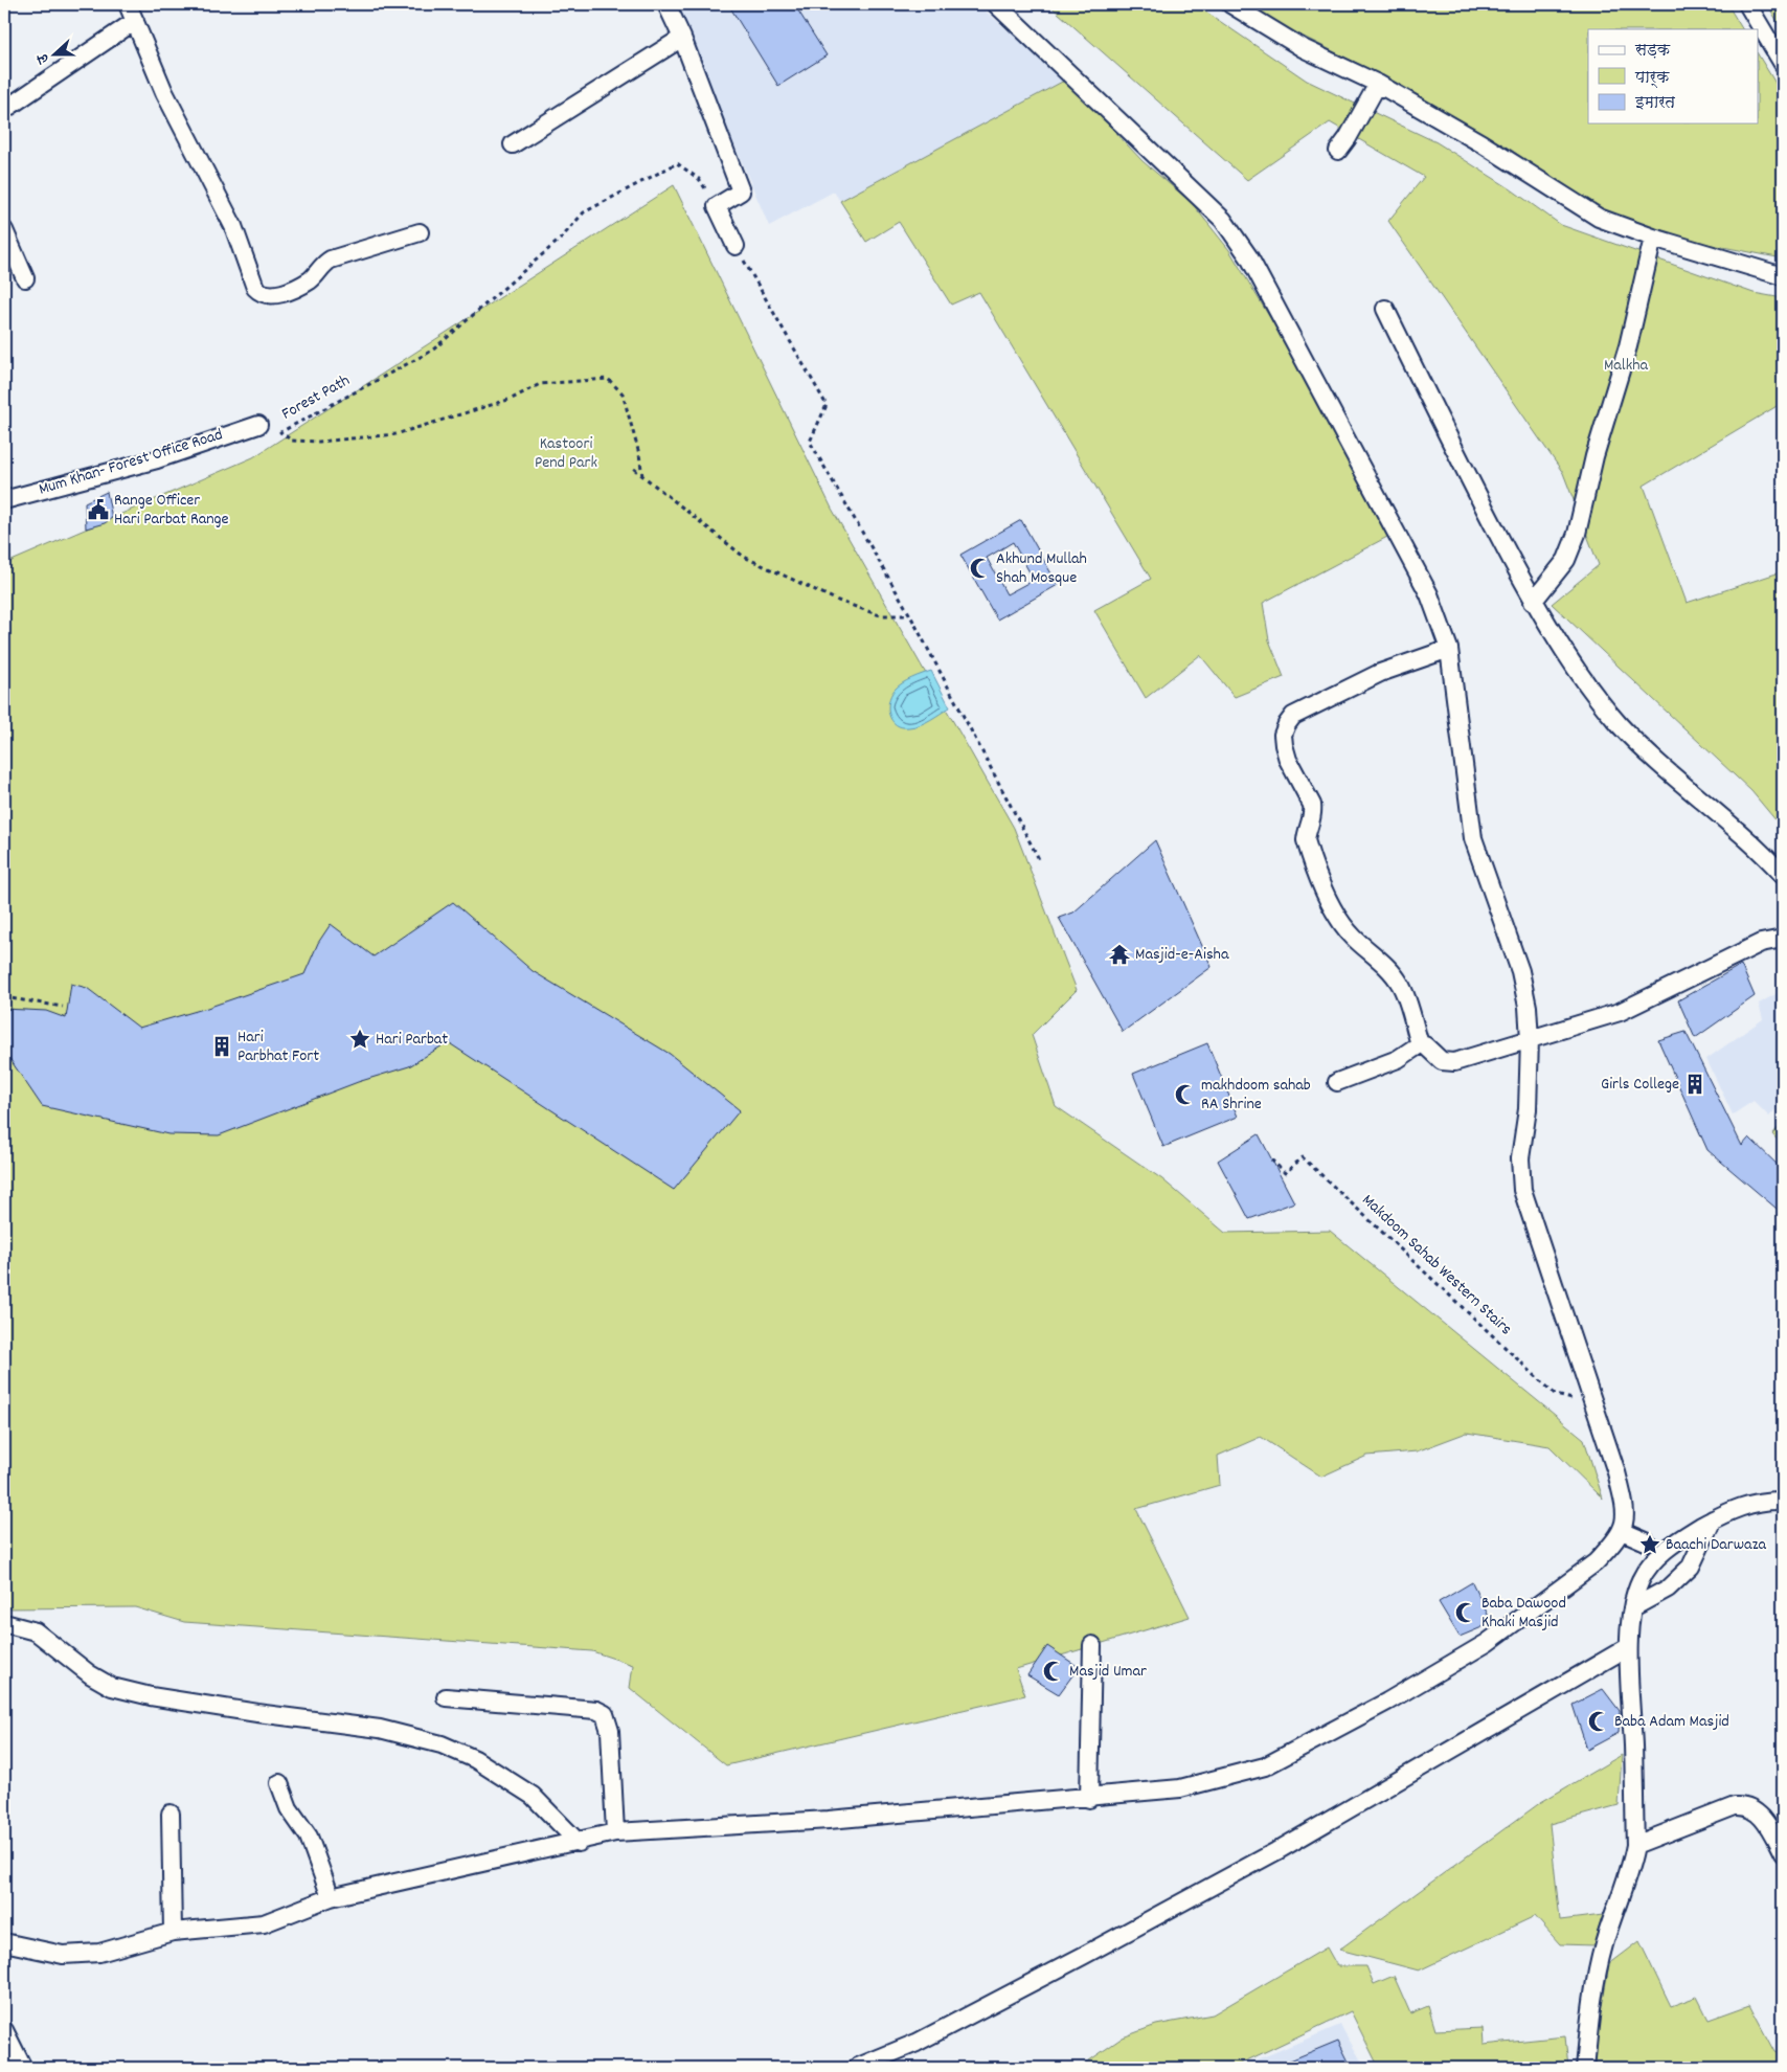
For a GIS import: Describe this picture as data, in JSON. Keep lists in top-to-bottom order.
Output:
{
  "streets": {
    "street": ["Mum Khan- Forest Office Road"],
    "path": ["Forest Path", "Makdoom Sahab Western Stairs"]
  },
  "parks": ["Malkha", "Kastoori Pend Park"],
  "places": {
    "public building": ["Range Officer Hari Parbat Range"],
    "mosque": [
      "Akhund Mullah Shah Mosque",
      "makhdoom sahab RA Shrine",
      "Baba Dawood Khaki Masjid",
      "Masjid Umar",
      "Baba Adam Masjid"
    ],
    "temple": ["Masjid-e-Aisha"],
    "place": ["Hari Parbat", "Baachi Darwaza"],
    "building": ["Hari Parbhat Fort", "Girls College"]
  },
  "legend": ["सड़क", "पार्क", "इमारत"],
  "north": "left"
}
